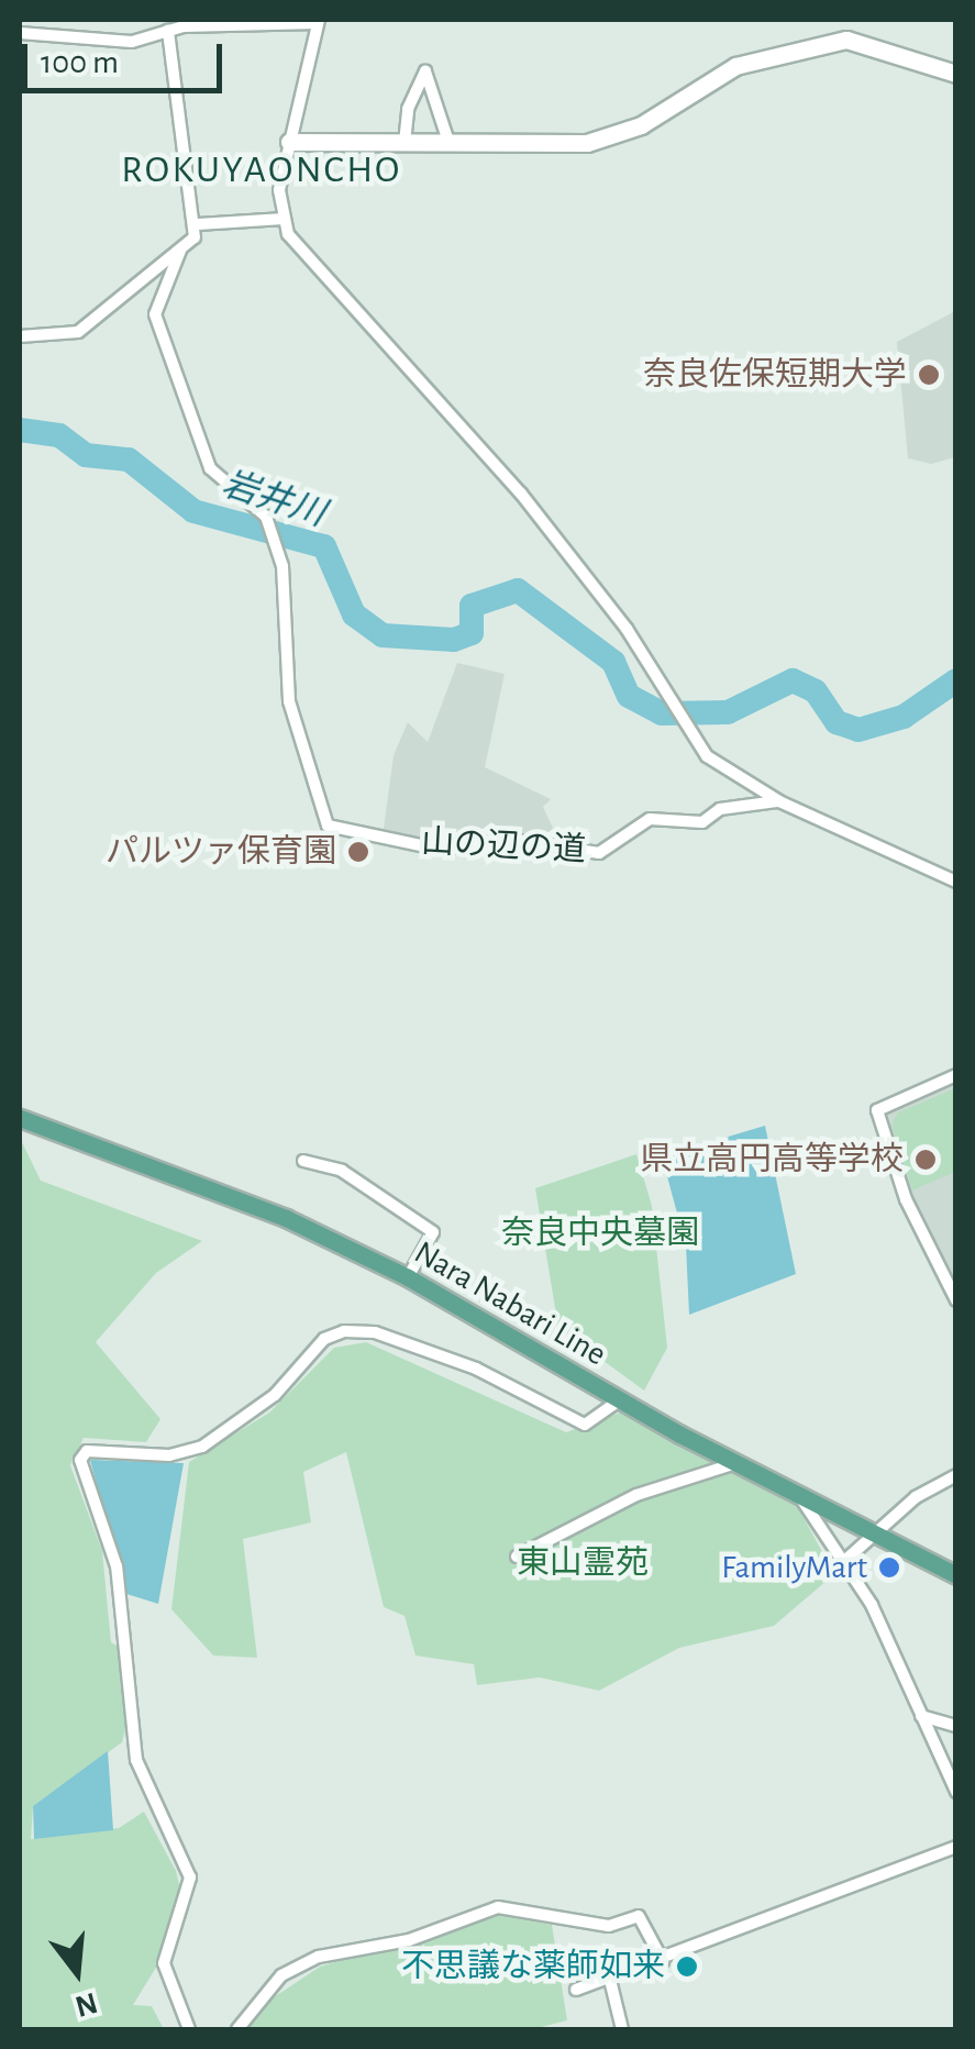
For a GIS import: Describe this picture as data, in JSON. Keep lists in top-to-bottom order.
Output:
{
  "streets": {
    "main road": ["Nara Nabari Line"],
    "street": ["山の辺の道"]
  },
  "districts": ["ROKUYAONCHO"],
  "water": ["岩井川"],
  "parks": ["奈良中央墓園", "東山霊苑"],
  "places": [
    "奈良佐保短期大学",
    "パルツァ保育園",
    "県立高円高等学校",
    "FamilyMart",
    "不思議な薬師如来"
  ],
  "scale_bar": "100 m",
  "north": "bottom"
}
